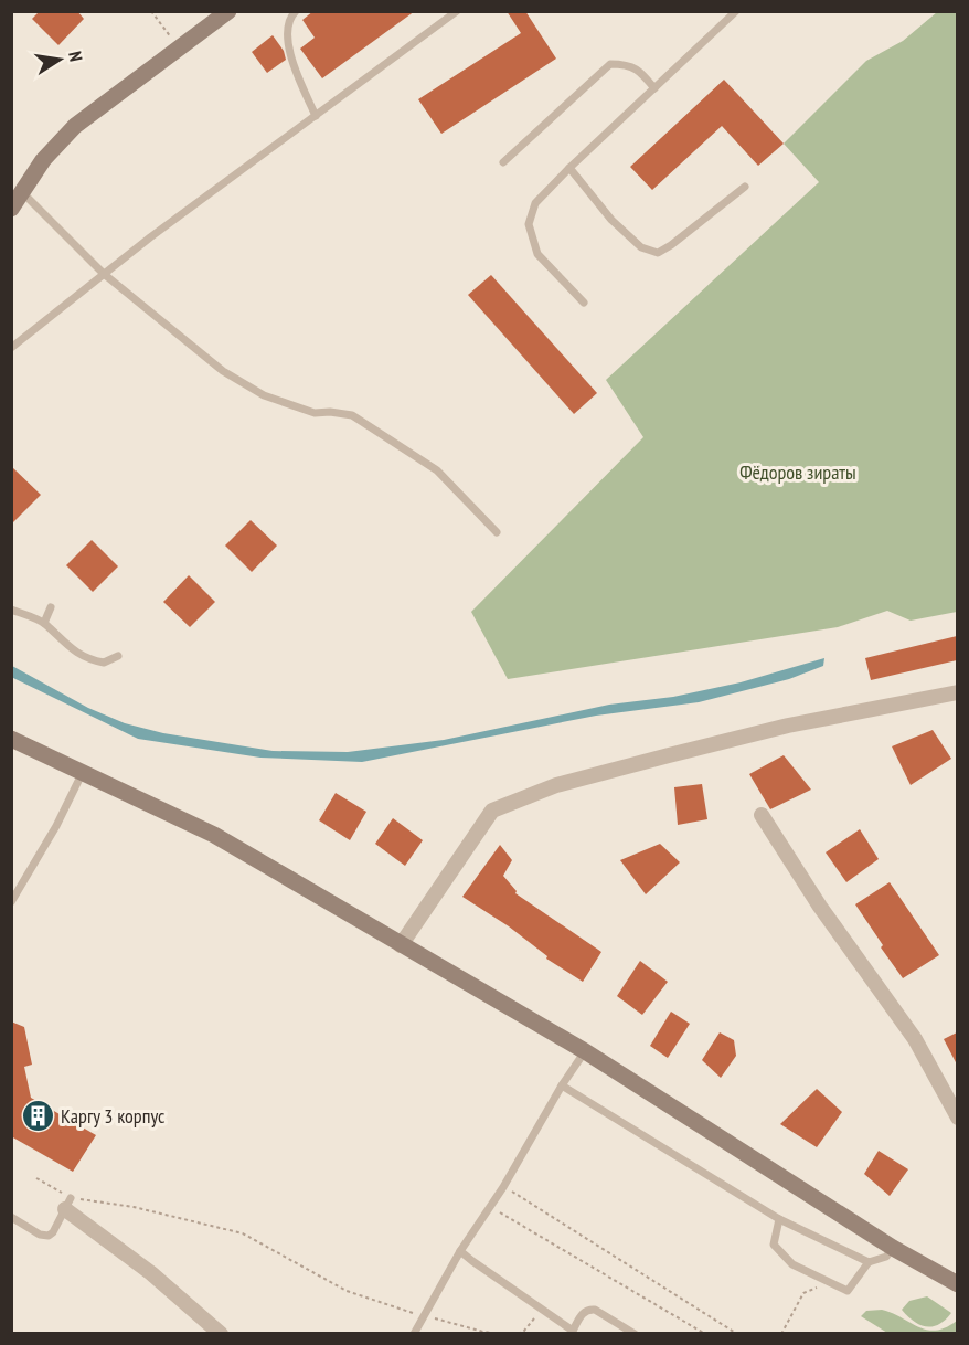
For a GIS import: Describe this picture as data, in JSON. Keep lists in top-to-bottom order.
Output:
{
  "parks": ["Фёдоров зираты"],
  "places": {
    "building": ["Каргу 3 корпус"]
  },
  "north": "right"
}
